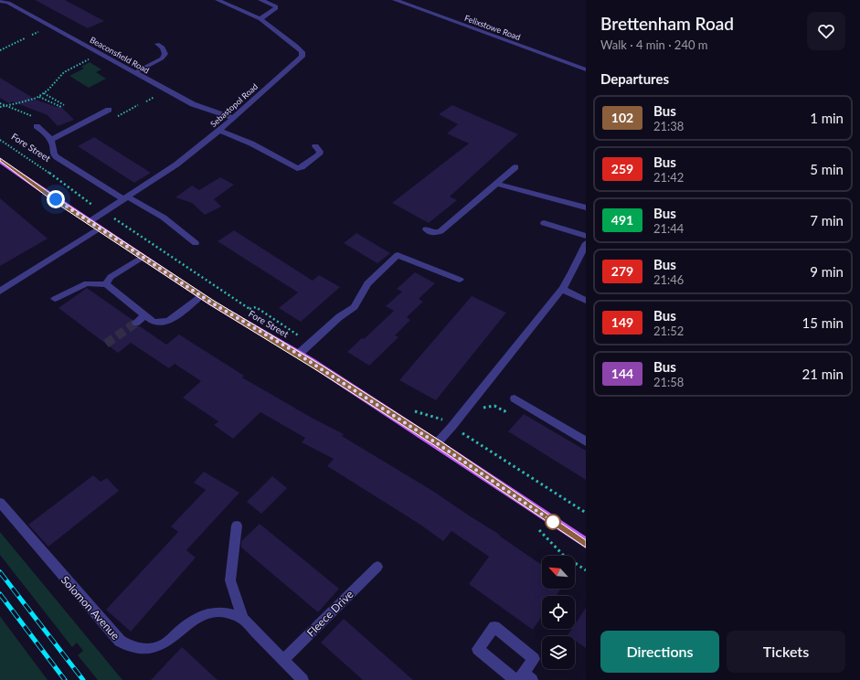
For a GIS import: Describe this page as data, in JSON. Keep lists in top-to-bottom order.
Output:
{
  "streets": {
    "main road": ["Fore Street"],
    "street": [
      "Felixstowe Road",
      "Beaconsfield Road",
      "Sebastopol Road",
      "Solomon Avenue",
      "Fleece Drive"
    ]
  },
  "crossings": [
    ["Beaconsfield Road", "Sebastopol Road"],
    ["Sebastopol Road", "Fore Street"],
    ["Solomon Avenue", "Fleece Drive"]
  ],
  "lines": ["bus line 102"],
  "north": "top left",
  "page": {
    "heading": [
      ["Brettenham Road", "Walk · 4 min · 240 m"],
      "Departures"
    ],
    "list": [
      {
        "mark": "102",
        "name": "Bus",
        "note": "21:38",
        "value": "1 min"
      },
      {
        "mark": "259",
        "name": "Bus",
        "note": "21:42",
        "value": "5 min"
      },
      {
        "mark": "491",
        "name": "Bus",
        "note": "21:44",
        "value": "7 min"
      },
      {
        "mark": "279",
        "name": "Bus",
        "note": "21:46",
        "value": "9 min"
      },
      {
        "mark": "149",
        "name": "Bus",
        "note": "21:52",
        "value": "15 min"
      },
      {
        "mark": "144",
        "name": "Bus",
        "note": "21:58",
        "value": "21 min"
      }
    ],
    "buttons": ["Directions", "Tickets"]
  }
}
